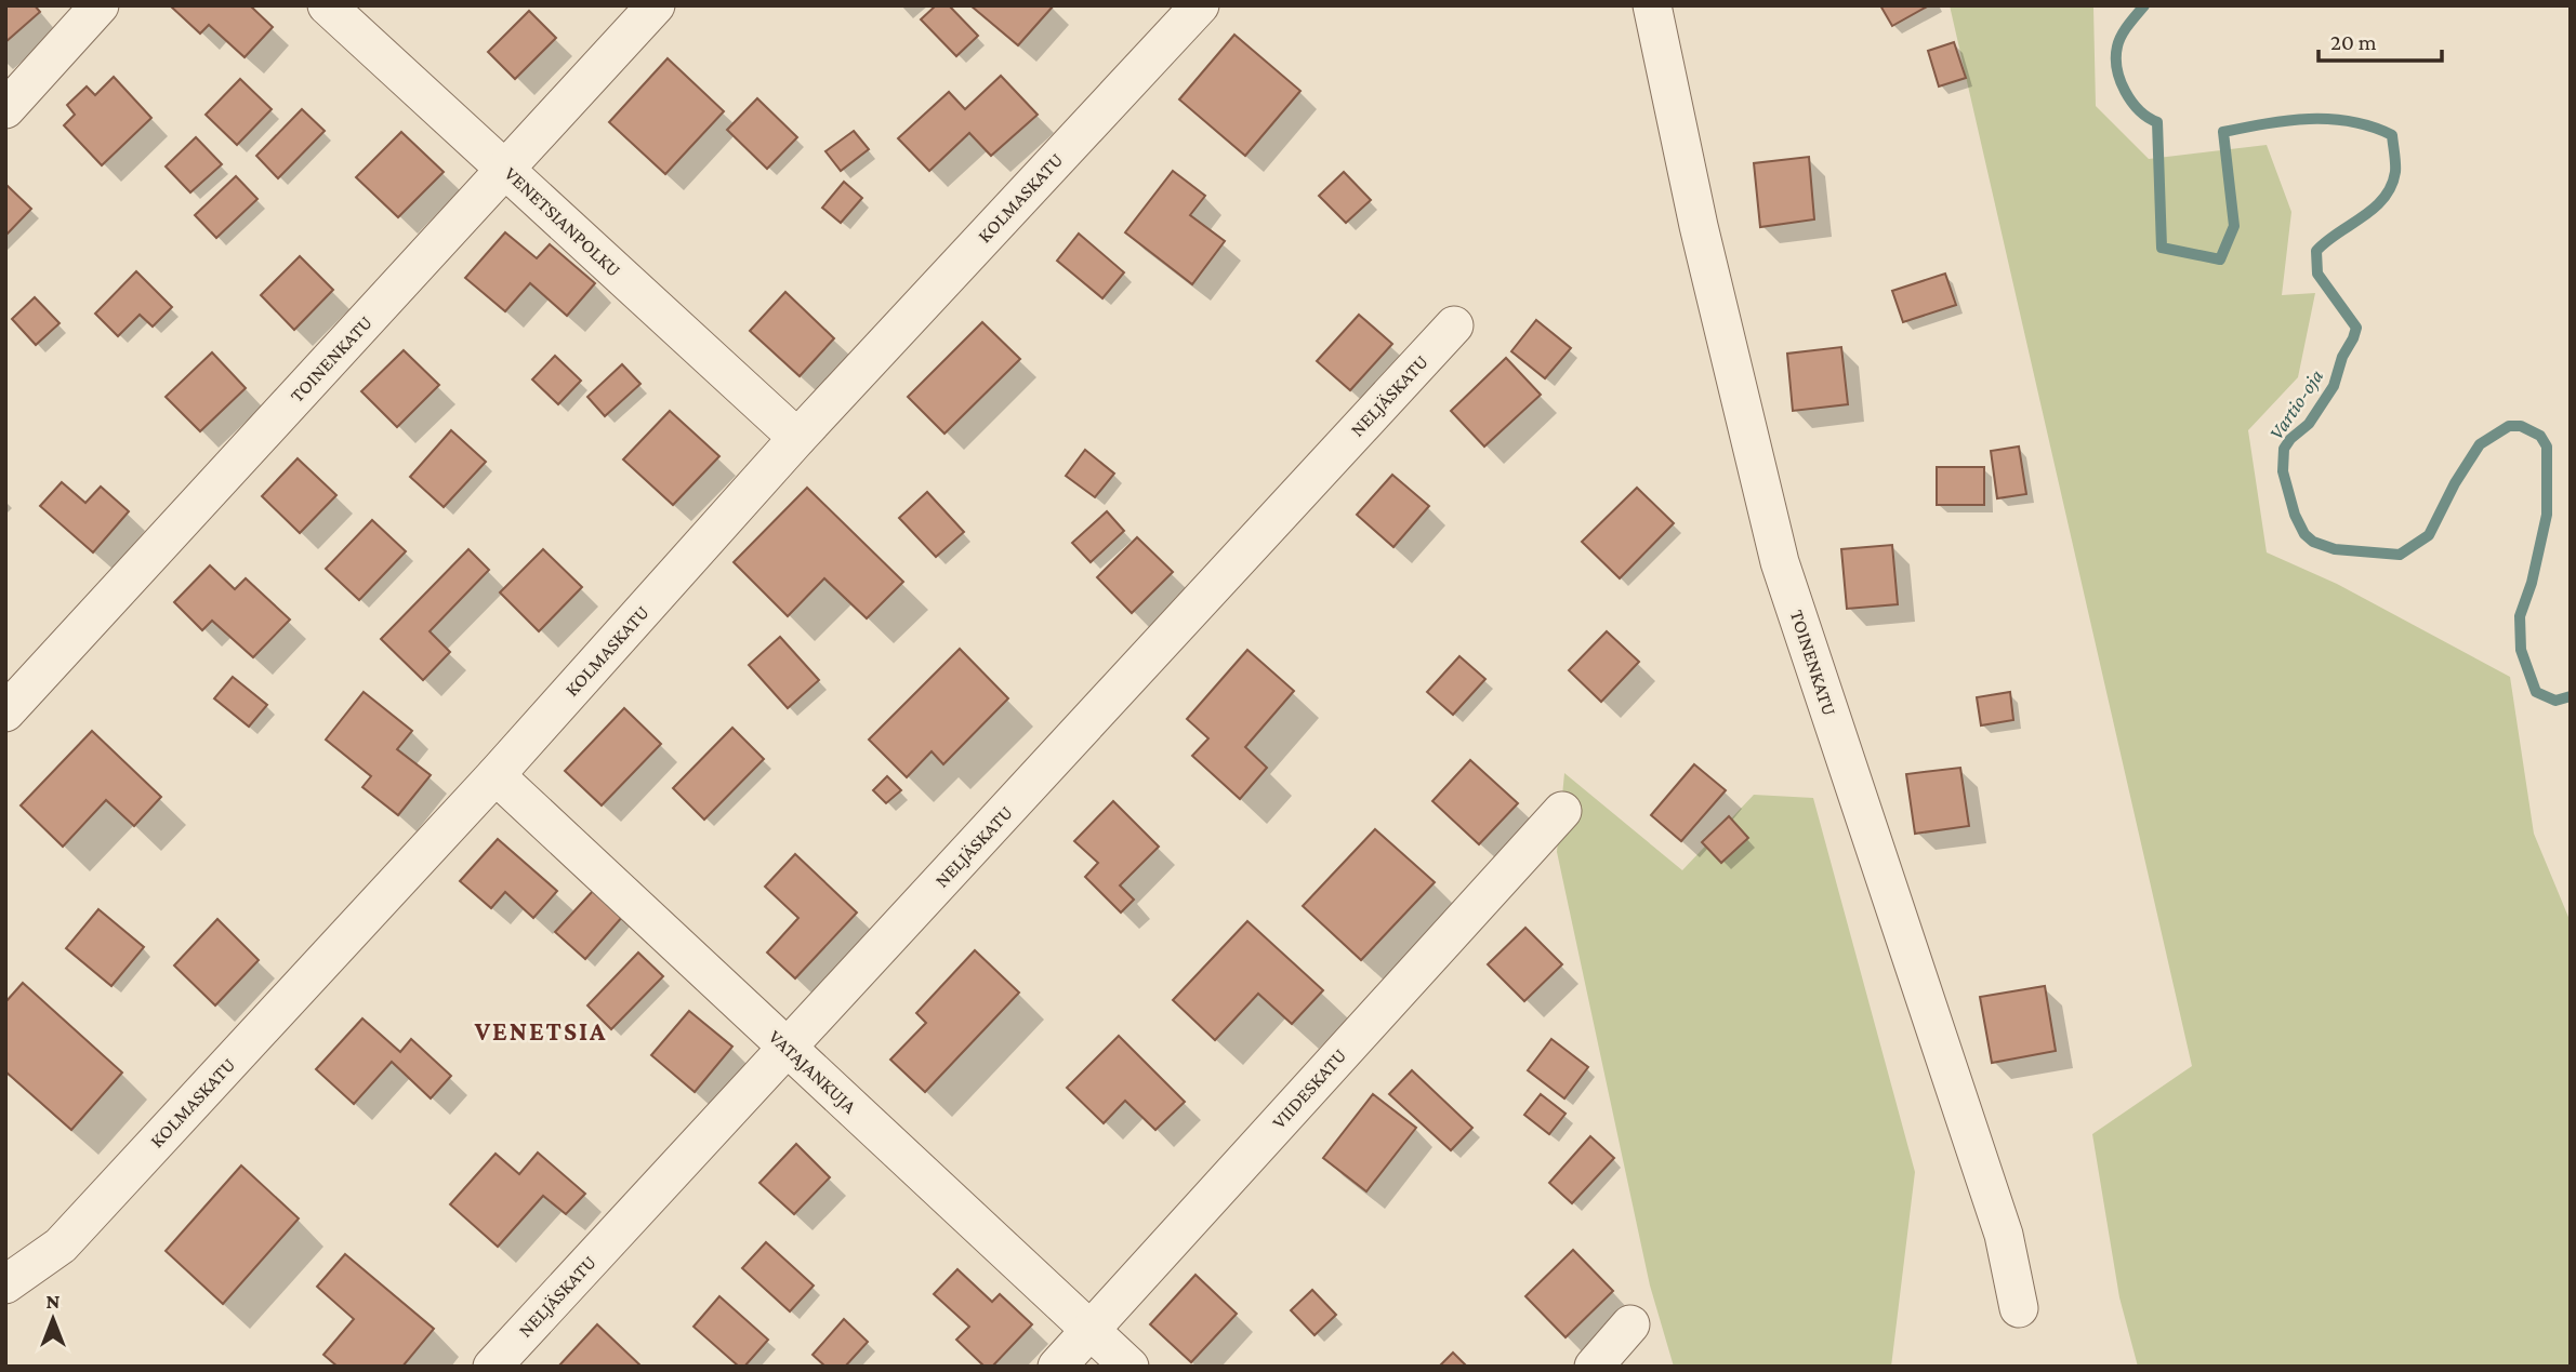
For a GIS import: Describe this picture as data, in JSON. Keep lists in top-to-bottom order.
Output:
{
  "streets": {
    "street": [
      "KOLMASKATU",
      "VENETSIANPOLKU",
      "TOINENKATU",
      "NELJÄSKATU",
      "VATAJANKUJA",
      "VIIDESKATU"
    ]
  },
  "crossings": [
    ["KOLMASKATU", "VENETSIANPOLKU"],
    ["KOLMASKATU", "VATAJANKUJA"],
    ["VENETSIANPOLKU", "TOINENKATU"],
    ["NELJÄSKATU", "VATAJANKUJA"],
    ["VATAJANKUJA", "VIIDESKATU"]
  ],
  "districts": ["VENETSIA"],
  "water": ["Vartio-oja"],
  "scale_bar": "20 m",
  "north": "top"
}
